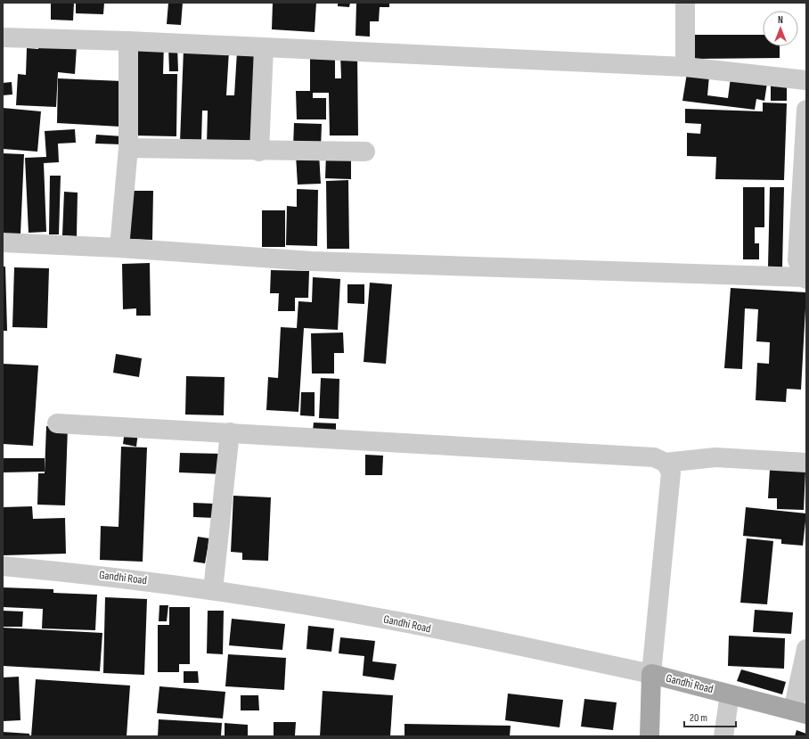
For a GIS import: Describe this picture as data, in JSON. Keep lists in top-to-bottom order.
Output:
{
  "streets": {
    "main road": ["Gandhi Road"]
  },
  "scale_bar": "20 m",
  "north": "top"
}
